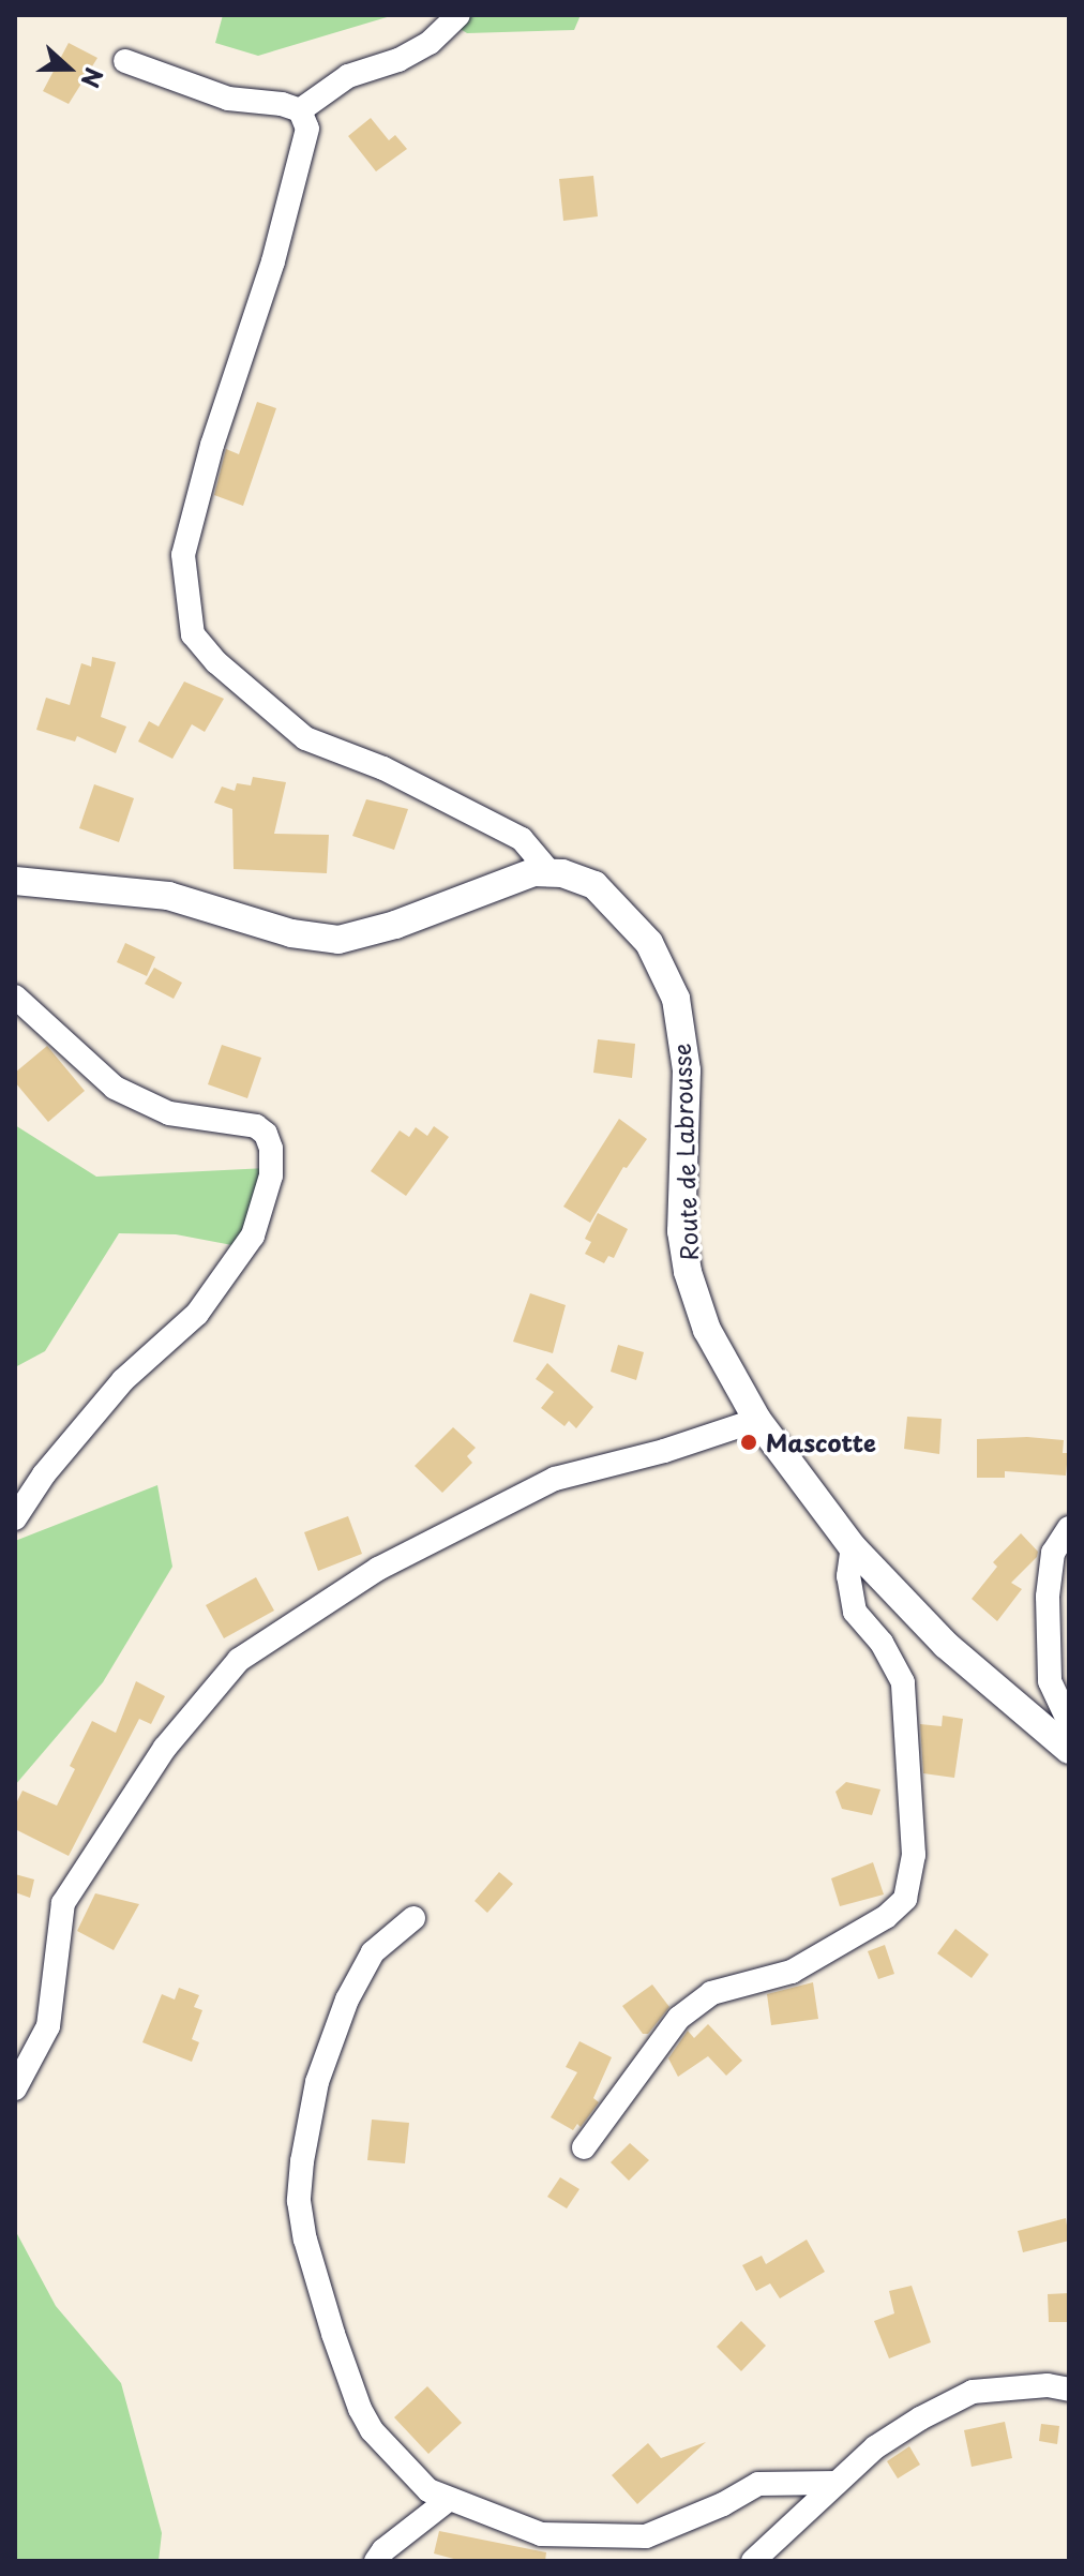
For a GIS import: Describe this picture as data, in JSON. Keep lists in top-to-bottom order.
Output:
{
  "streets": {
    "street": ["Route de Labrousse"]
  },
  "places": ["Mascotte"],
  "north": "right"
}
